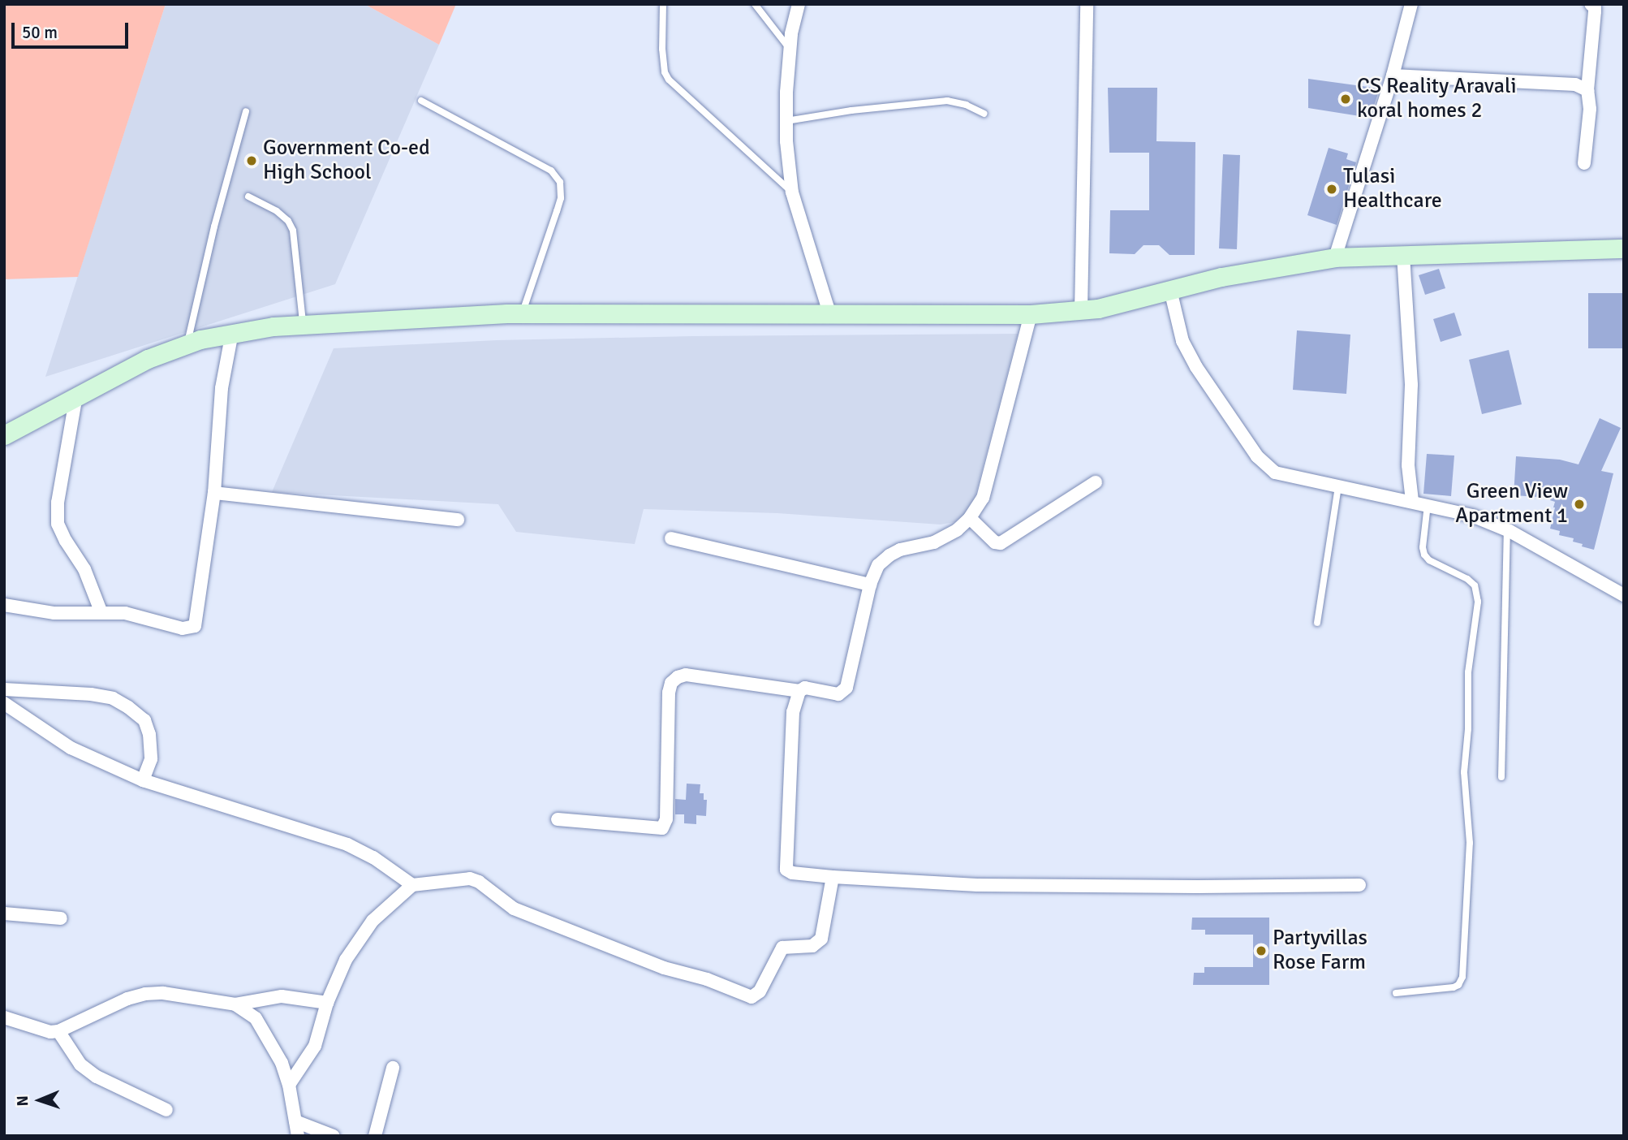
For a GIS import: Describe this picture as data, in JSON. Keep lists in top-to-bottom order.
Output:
{
  "places": [
    "CS Reality Aravali koral homes 2",
    "Government Co-ed High School",
    "Tulasi Healthcare",
    "Green View Apartment 1",
    "Partyvillas Rose Farm"
  ],
  "scale_bar": "50 m",
  "north": "left"
}
